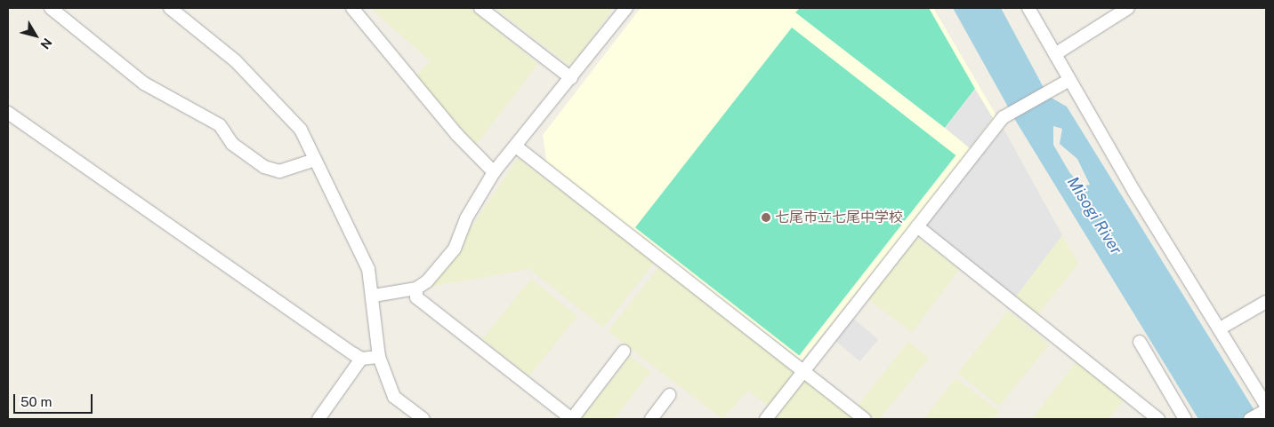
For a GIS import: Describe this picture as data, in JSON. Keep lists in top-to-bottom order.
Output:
{
  "water": ["Misogi River"],
  "places": ["七尾市立七尾中学校"],
  "scale_bar": "50 m",
  "north": "bottom right"
}
